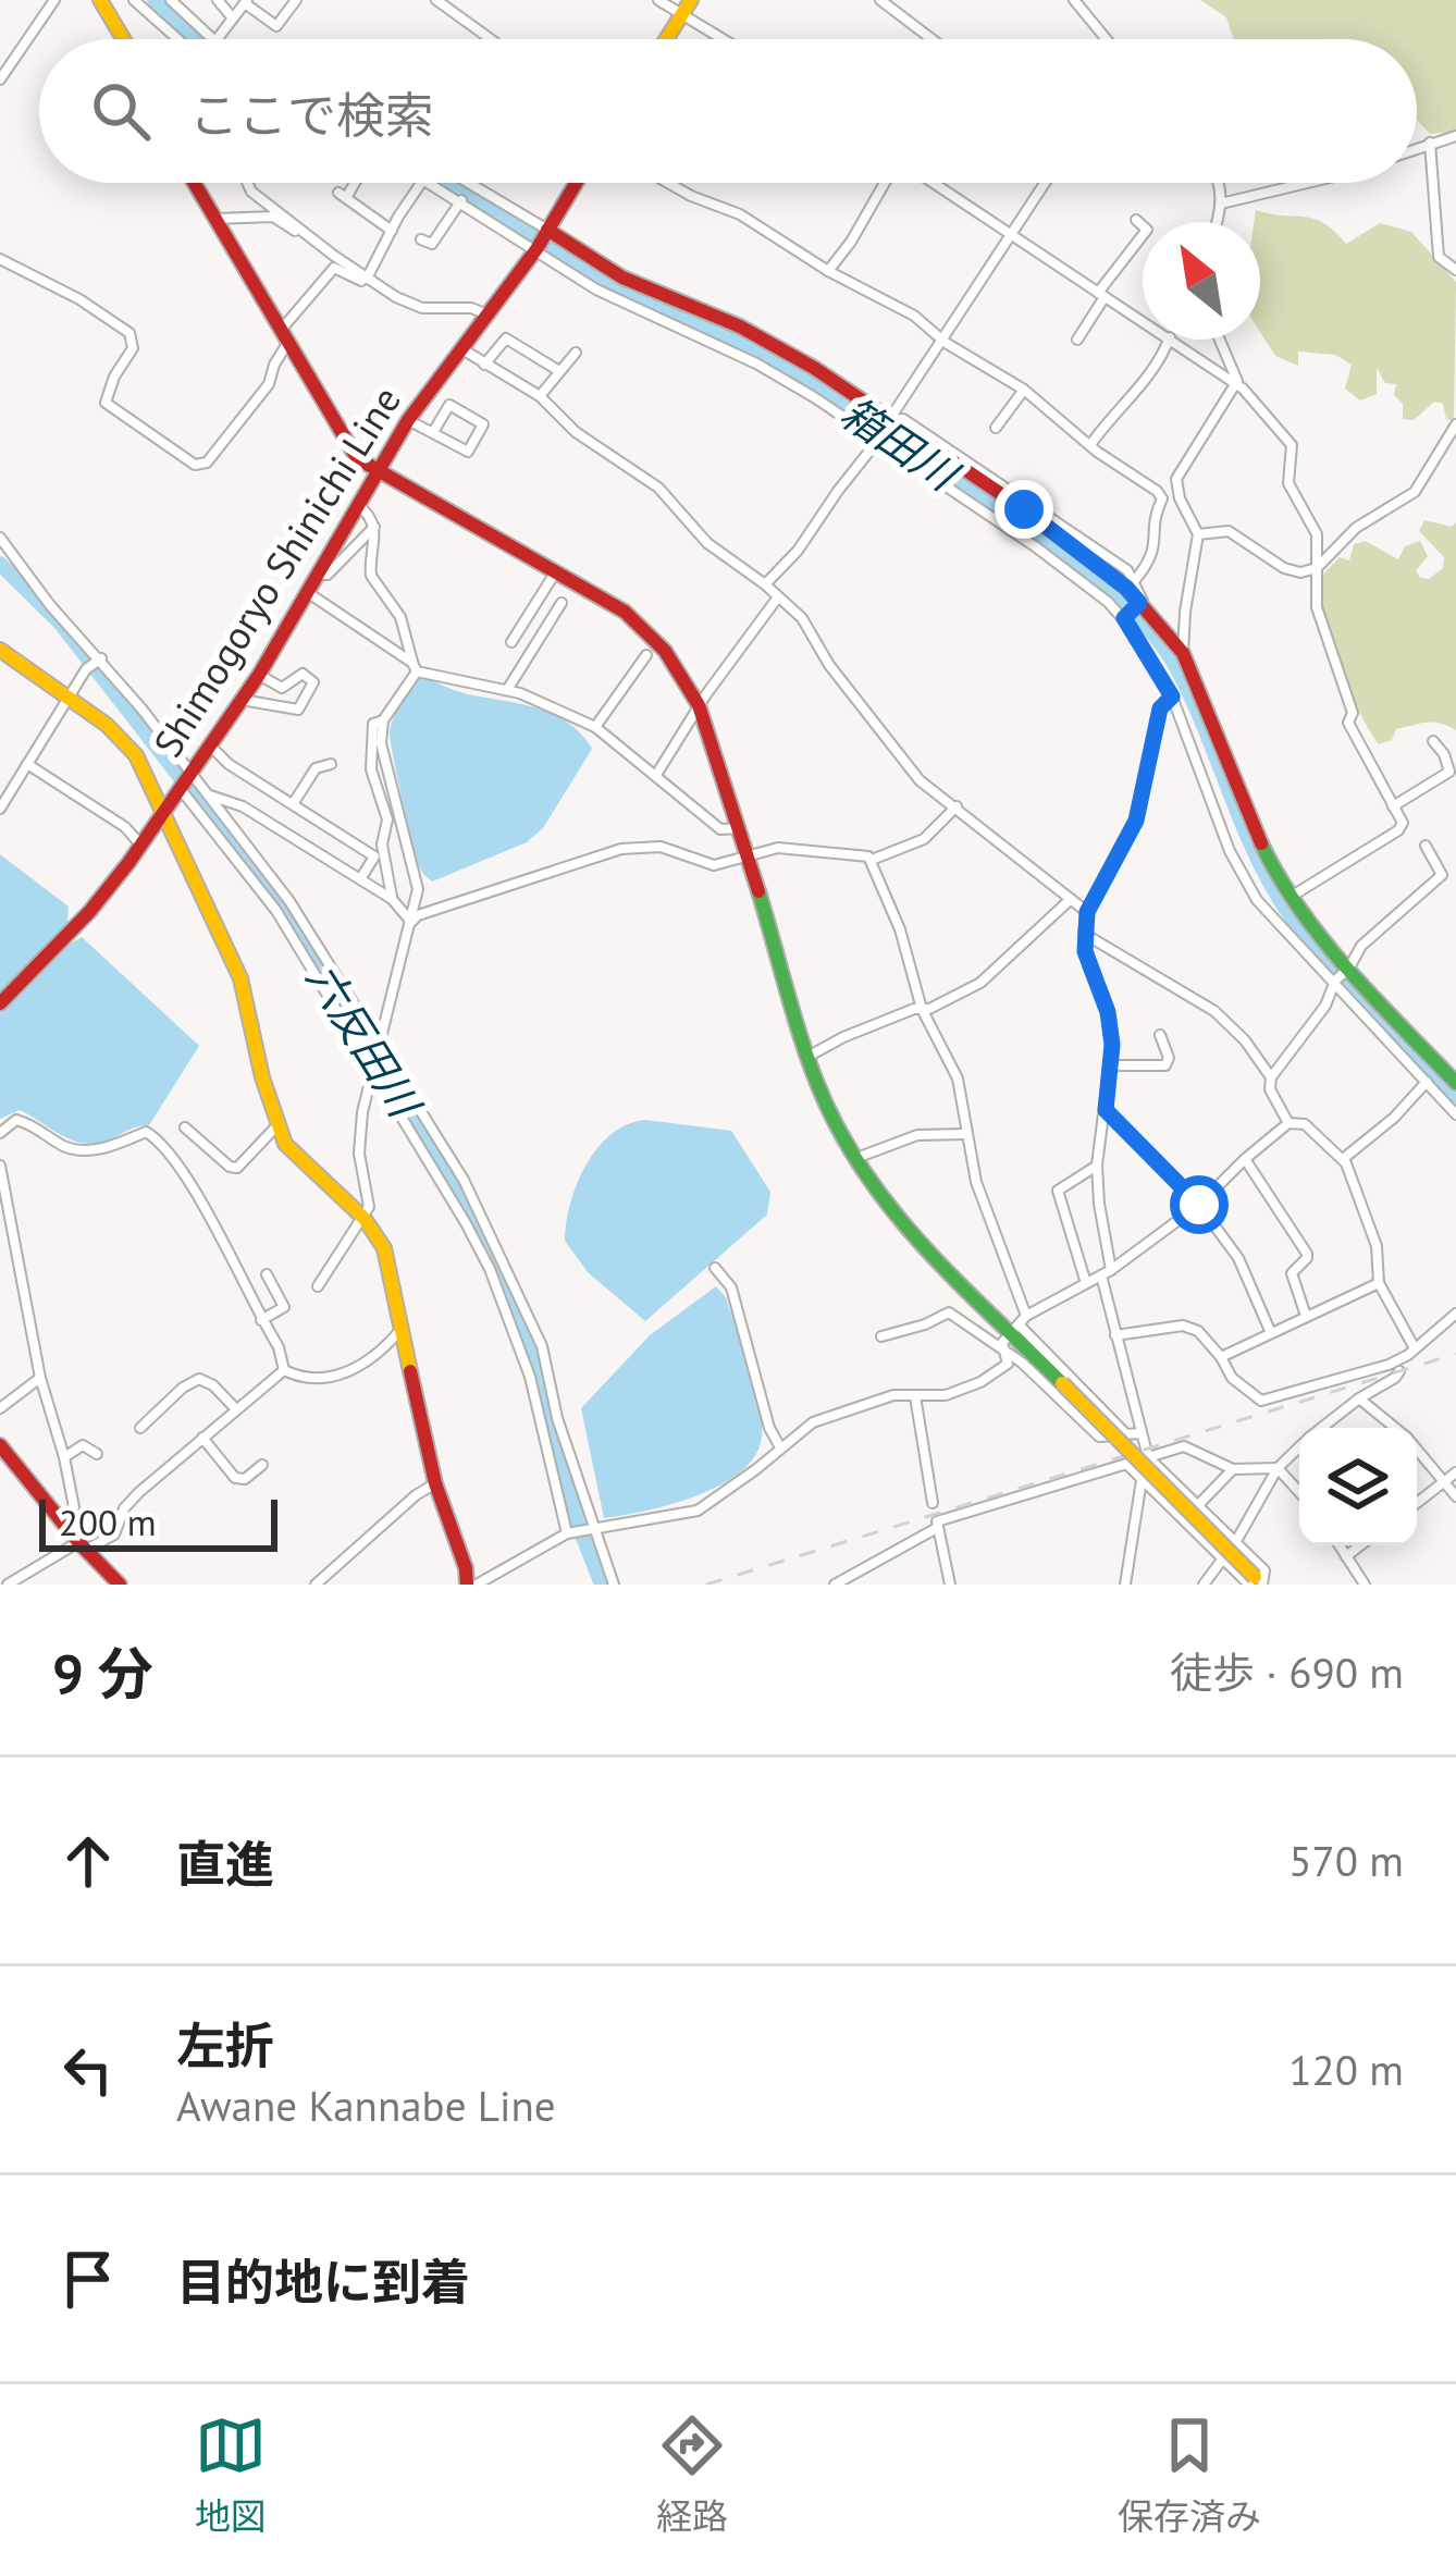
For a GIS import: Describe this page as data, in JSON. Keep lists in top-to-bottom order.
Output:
{
  "streets": {
    "main road": ["Shimogoryo Shinichi Line"]
  },
  "water": ["箱田川", "六反田川"],
  "scale_bar": "200 m",
  "north": "top left",
  "page": {
    "search": "ここで検索",
    "scale": "200 m",
    "heading": ["9 分", "徒歩 · 690 m"],
    "list": [
      ["直進", "570 m"],
      ["左折", "Awane Kannabe Line", "120 m"],
      "目的地に到着"
    ],
    "nav": ["地図", "経路", "保存済み"]
  }
}
